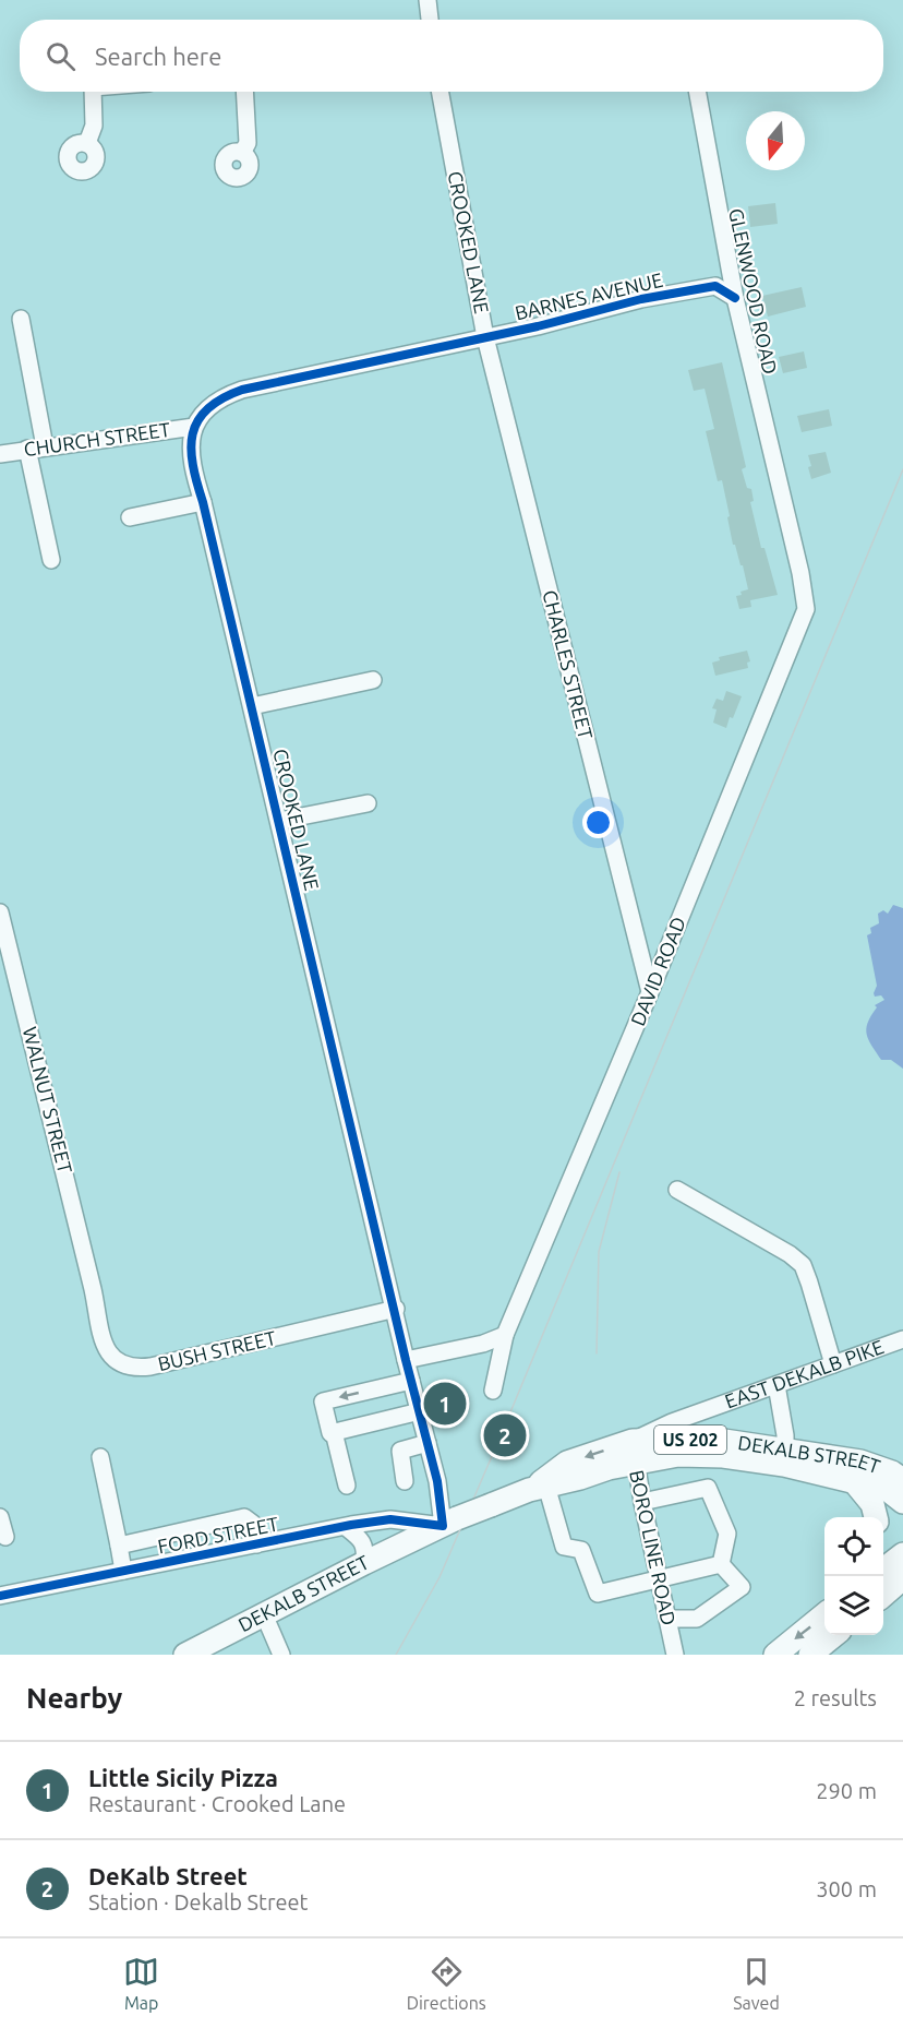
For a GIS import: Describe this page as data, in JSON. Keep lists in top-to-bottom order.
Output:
{
  "streets": {
    "highway": ["US 202", "DEKALB STREET"],
    "street": [
      "CROOKED LANE",
      "GLENWOOD ROAD",
      "BARNES AVENUE",
      "CHURCH STREET",
      "CHARLES STREET",
      "DAVID ROAD",
      "WALNUT STREET",
      "BUSH STREET",
      "EAST DEKALB PIKE",
      "FORD STREET",
      "BORO LINE ROAD"
    ]
  },
  "crossings": [
    ["CROOKED LANE", "BARNES AVENUE"],
    ["CROOKED LANE", "CHURCH STREET"],
    ["CROOKED LANE", "CHARLES STREET"],
    ["CROOKED LANE", "BUSH STREET"],
    ["CROOKED LANE", "DEKALB STREET"],
    ["CROOKED LANE", "FORD STREET"],
    ["GLENWOOD ROAD", "BARNES AVENUE"],
    ["GLENWOOD ROAD", "DAVID ROAD"],
    ["BARNES AVENUE", "CHARLES STREET"],
    ["CHARLES STREET", "DAVID ROAD"],
    ["WALNUT STREET", "BUSH STREET"],
    ["EAST DEKALB PIKE", "DEKALB STREET"],
    ["EAST DEKALB PIKE", "BORO LINE ROAD"],
    ["DEKALB STREET", "FORD STREET"],
    ["DEKALB STREET", "BORO LINE ROAD"]
  ],
  "north": "bottom",
  "page": {
    "search": "Search here",
    "pins": ["1", "2"],
    "heading": ["Nearby", "2 results"],
    "list": [
      {
        "mark": "1",
        "name": "Little Sicily Pizza",
        "note": "Restaurant · Crooked Lane",
        "value": "290 m"
      },
      {
        "mark": "2",
        "name": "DeKalb Street",
        "note": "Station · Dekalb Street",
        "value": "300 m"
      }
    ],
    "nav": ["Map", "Directions", "Saved"]
  }
}
